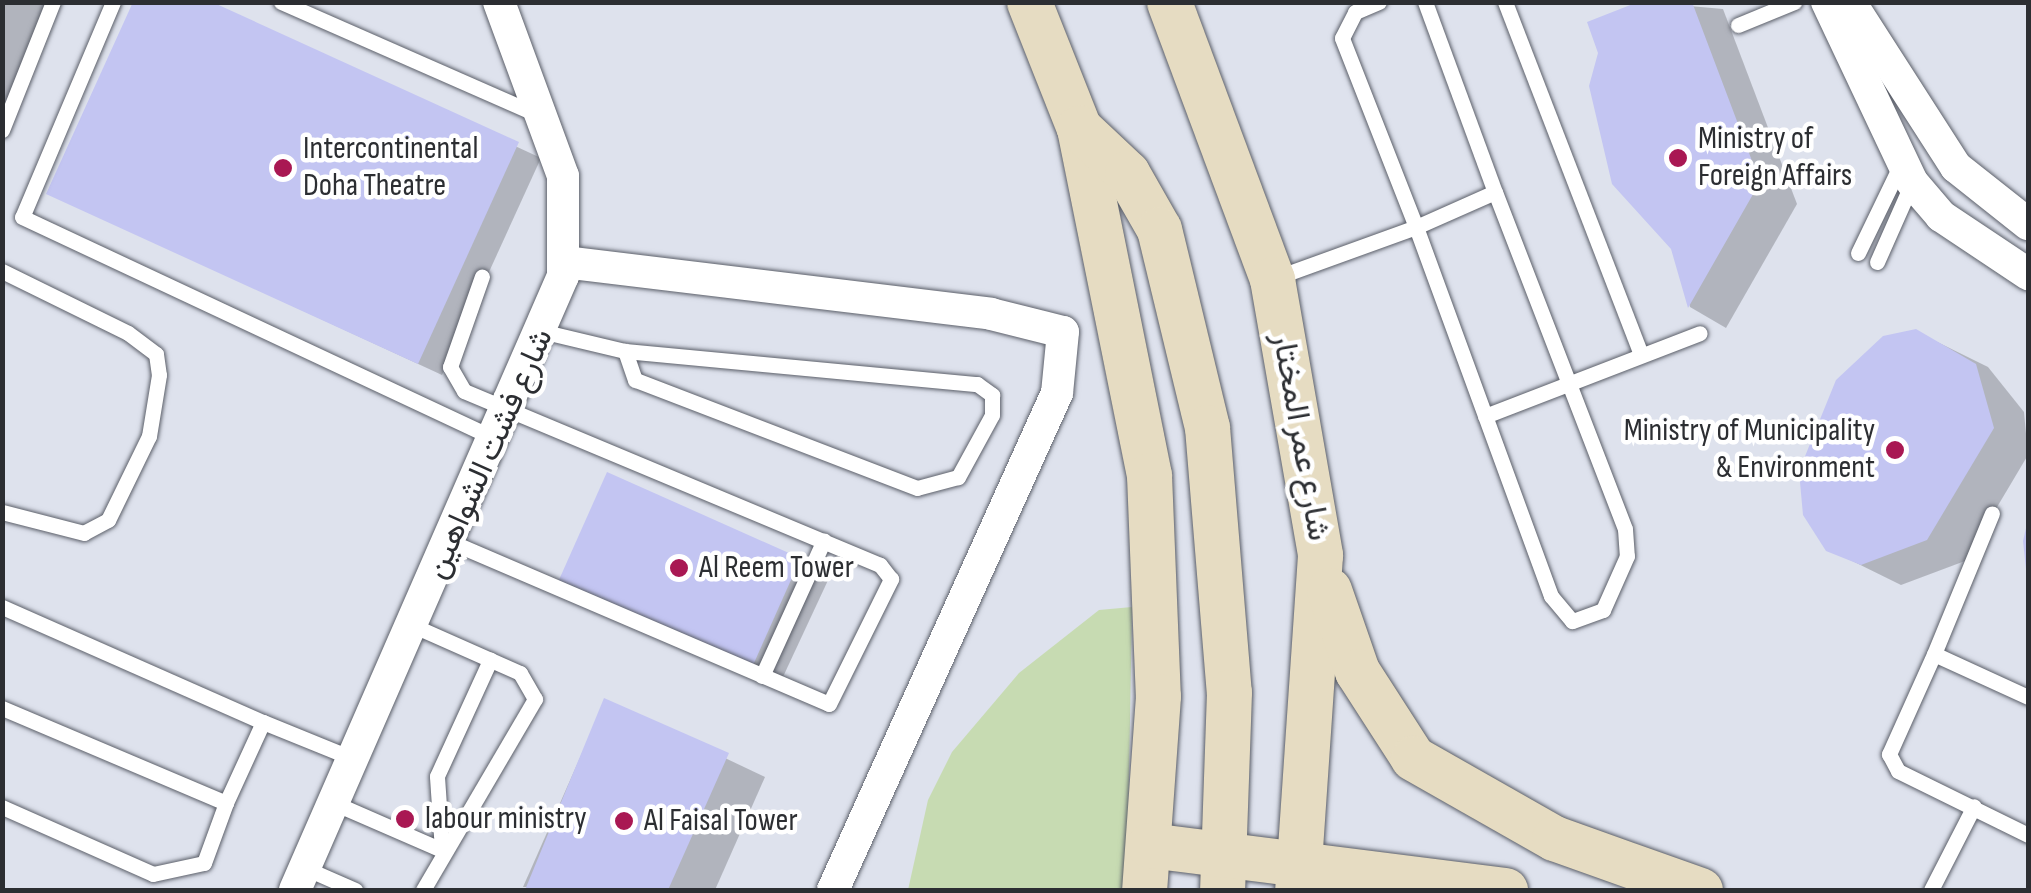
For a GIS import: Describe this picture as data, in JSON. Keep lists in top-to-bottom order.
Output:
{
  "streets": {
    "main road": ["شارع عمر المختار"],
    "street": ["شارع فشت الشواهين"]
  },
  "places": [
    "Ministry of Foreign Affairs",
    "Intercontinental Doha Theatre",
    "Ministry of Municipality & Environment",
    "Al Reem Tower",
    "labour ministry",
    "Al Faisal Tower"
  ]
}
